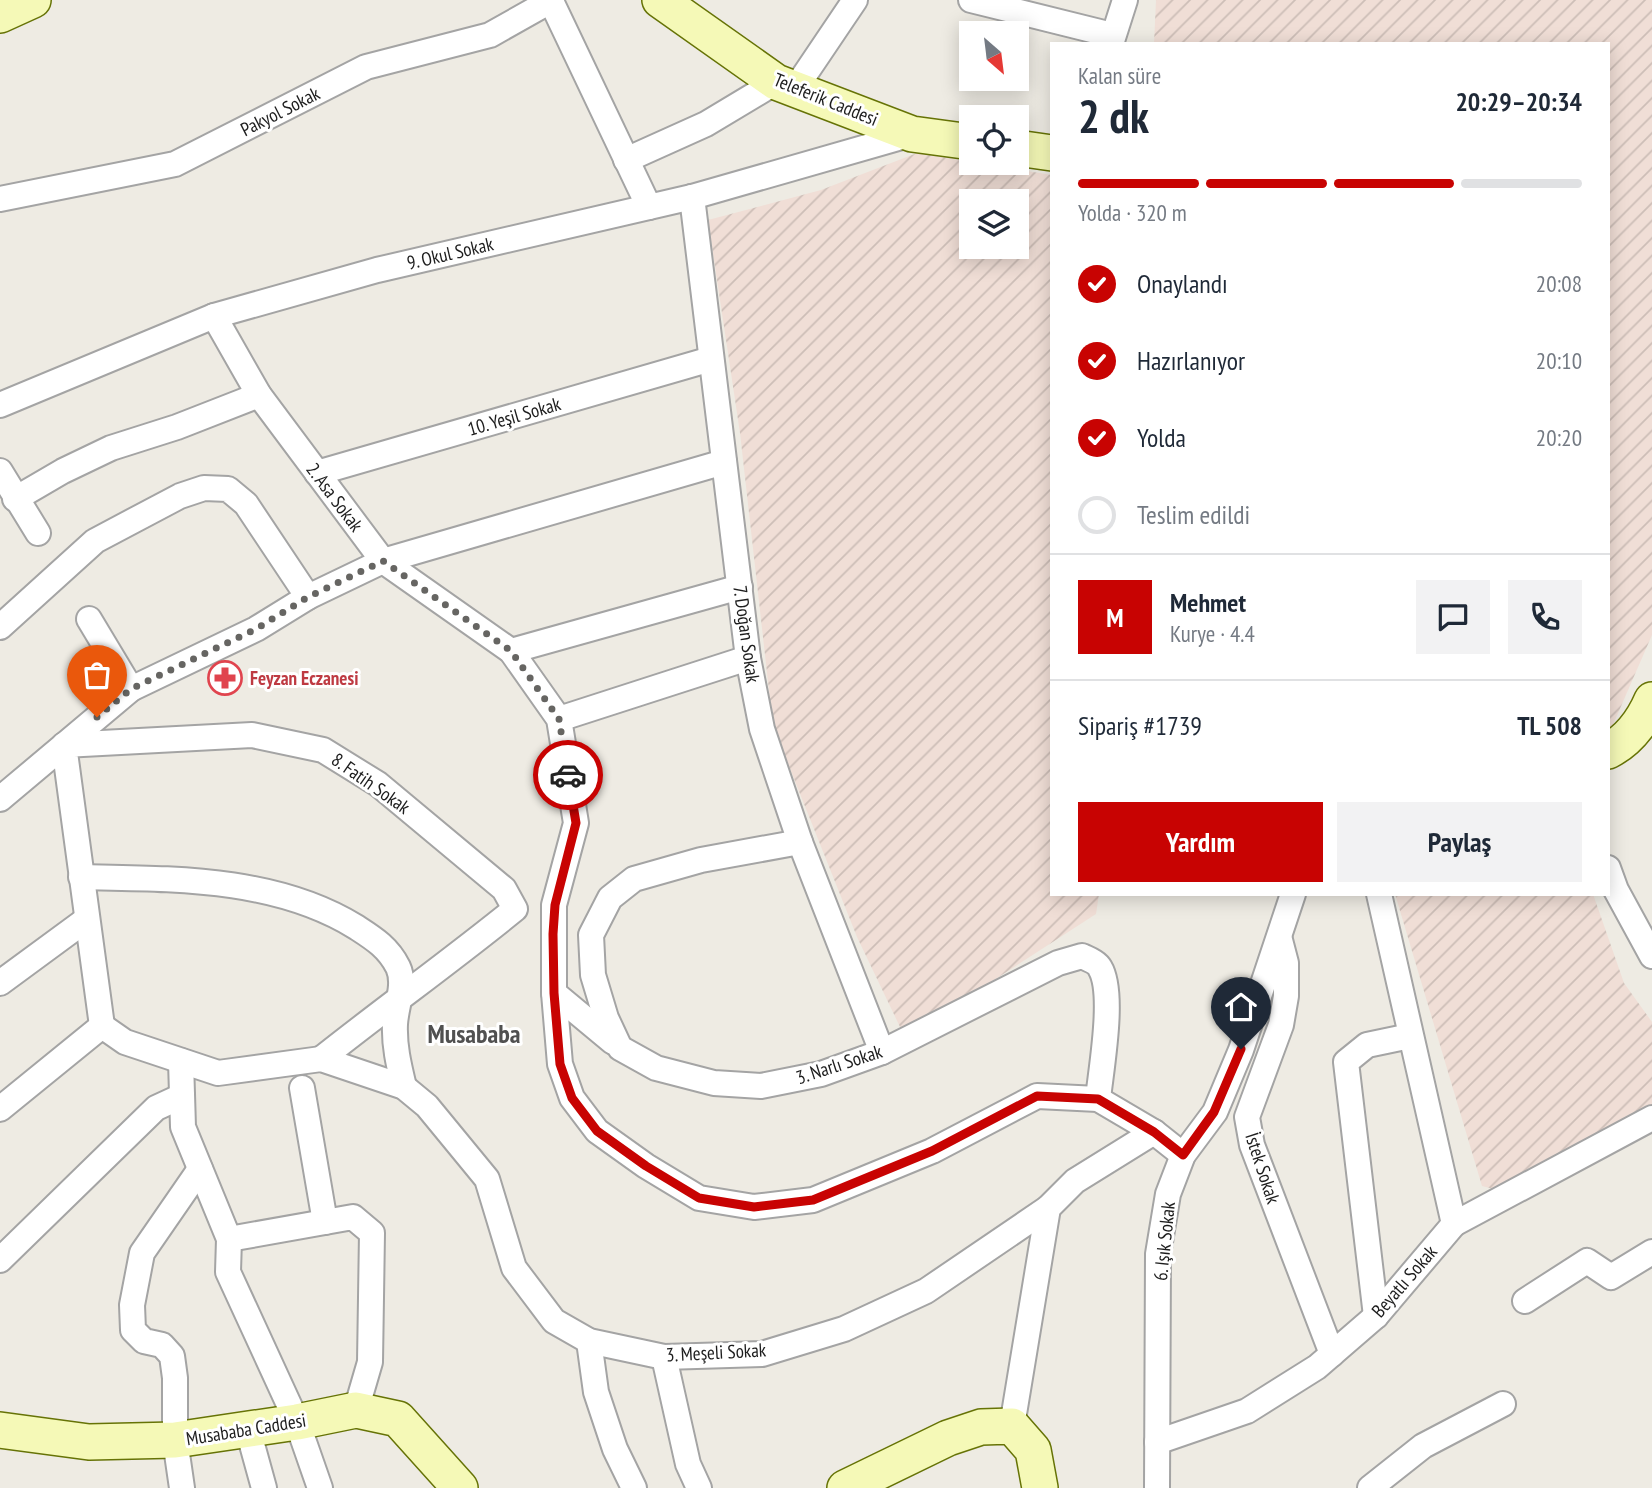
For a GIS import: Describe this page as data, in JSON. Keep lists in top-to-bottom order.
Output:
{
  "streets": {
    "main road": ["Teleferik Caddesi", "Musababa Caddesi"],
    "street": [
      "Pakyol Sokak",
      "9. Okul Sokak",
      "10. Yeşil Sokak",
      "2. Asa Sokak",
      "7. Doğan Sokak",
      "8. Fatih Sokak",
      "3. Narlı Sokak",
      "İstek Sokak",
      "6. Işık Sokak",
      "Beyatlı Sokak",
      "3. Meşeli Sokak"
    ]
  },
  "crossings": [
    ["Teleferik Caddesi", "9. Okul Sokak"],
    ["9. Okul Sokak", "2. Asa Sokak"],
    ["9. Okul Sokak", "7. Doğan Sokak"],
    ["10. Yeşil Sokak", "2. Asa Sokak"],
    ["10. Yeşil Sokak", "7. Doğan Sokak"],
    ["2. Asa Sokak", "3. Narlı Sokak"],
    ["2. Asa Sokak", "6. Işık Sokak"],
    ["2. Asa Sokak", "3. Meşeli Sokak"],
    ["7. Doğan Sokak", "3. Narlı Sokak"],
    ["İstek Sokak", "6. Işık Sokak"],
    ["İstek Sokak", "Beyatlı Sokak"],
    ["6. Işık Sokak", "Beyatlı Sokak"]
  ],
  "districts": ["Musababa"],
  "places": {
    "pharmacy": ["Feyzan Eczanesi"]
  },
  "north": "bottom right",
  "page": {
    "heading": ["2 dk", "Kalan süre", "20:29–20:34"],
    "panel": [
      "Mehmet",
      "Kurye · 4.4",
      "Sipariş #1739",
      "TL 508"
    ],
    "bar": "Yolda · 320 m",
    "list": [
      ["Onaylandı", "20:08"],
      ["Hazırlanıyor", "20:10"],
      ["Yolda", "20:20"],
      "Teslim edildi"
    ],
    "round": "M",
    "buttons": ["Yardım", "Paylaş"]
  }
}
